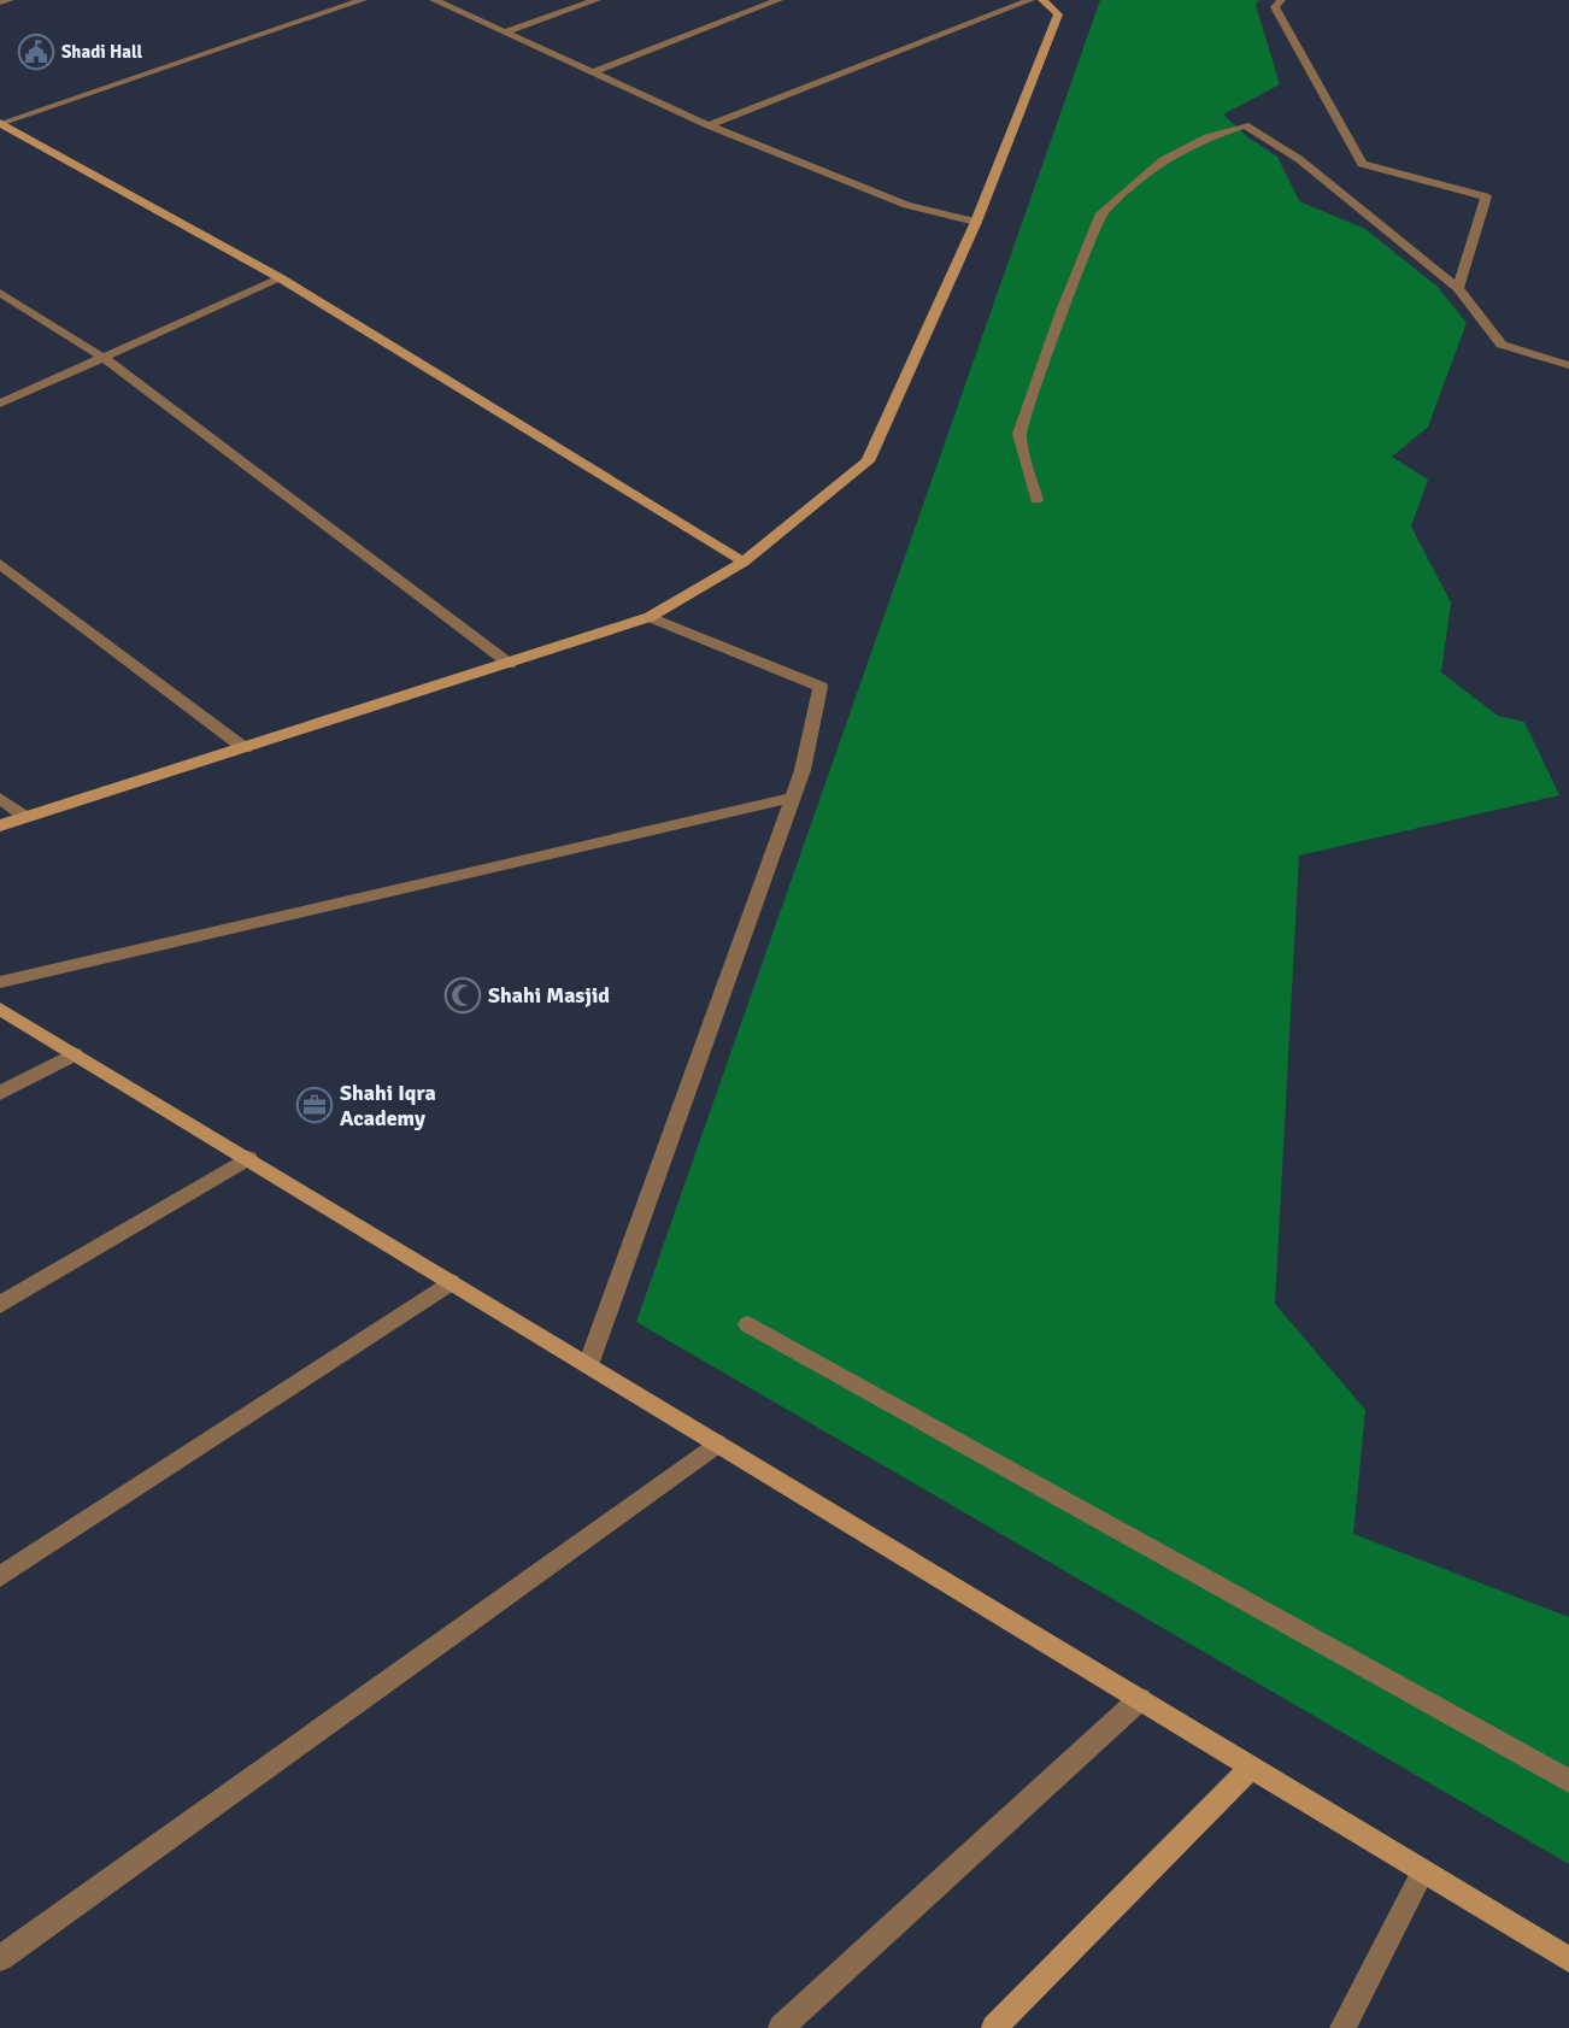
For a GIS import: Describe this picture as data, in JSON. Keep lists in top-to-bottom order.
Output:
{
  "places": {
    "public building": ["Shadi Hall"],
    "mosque": ["Shahi Masjid"],
    "office": ["Shahi Iqra Academy"]
  }
}
